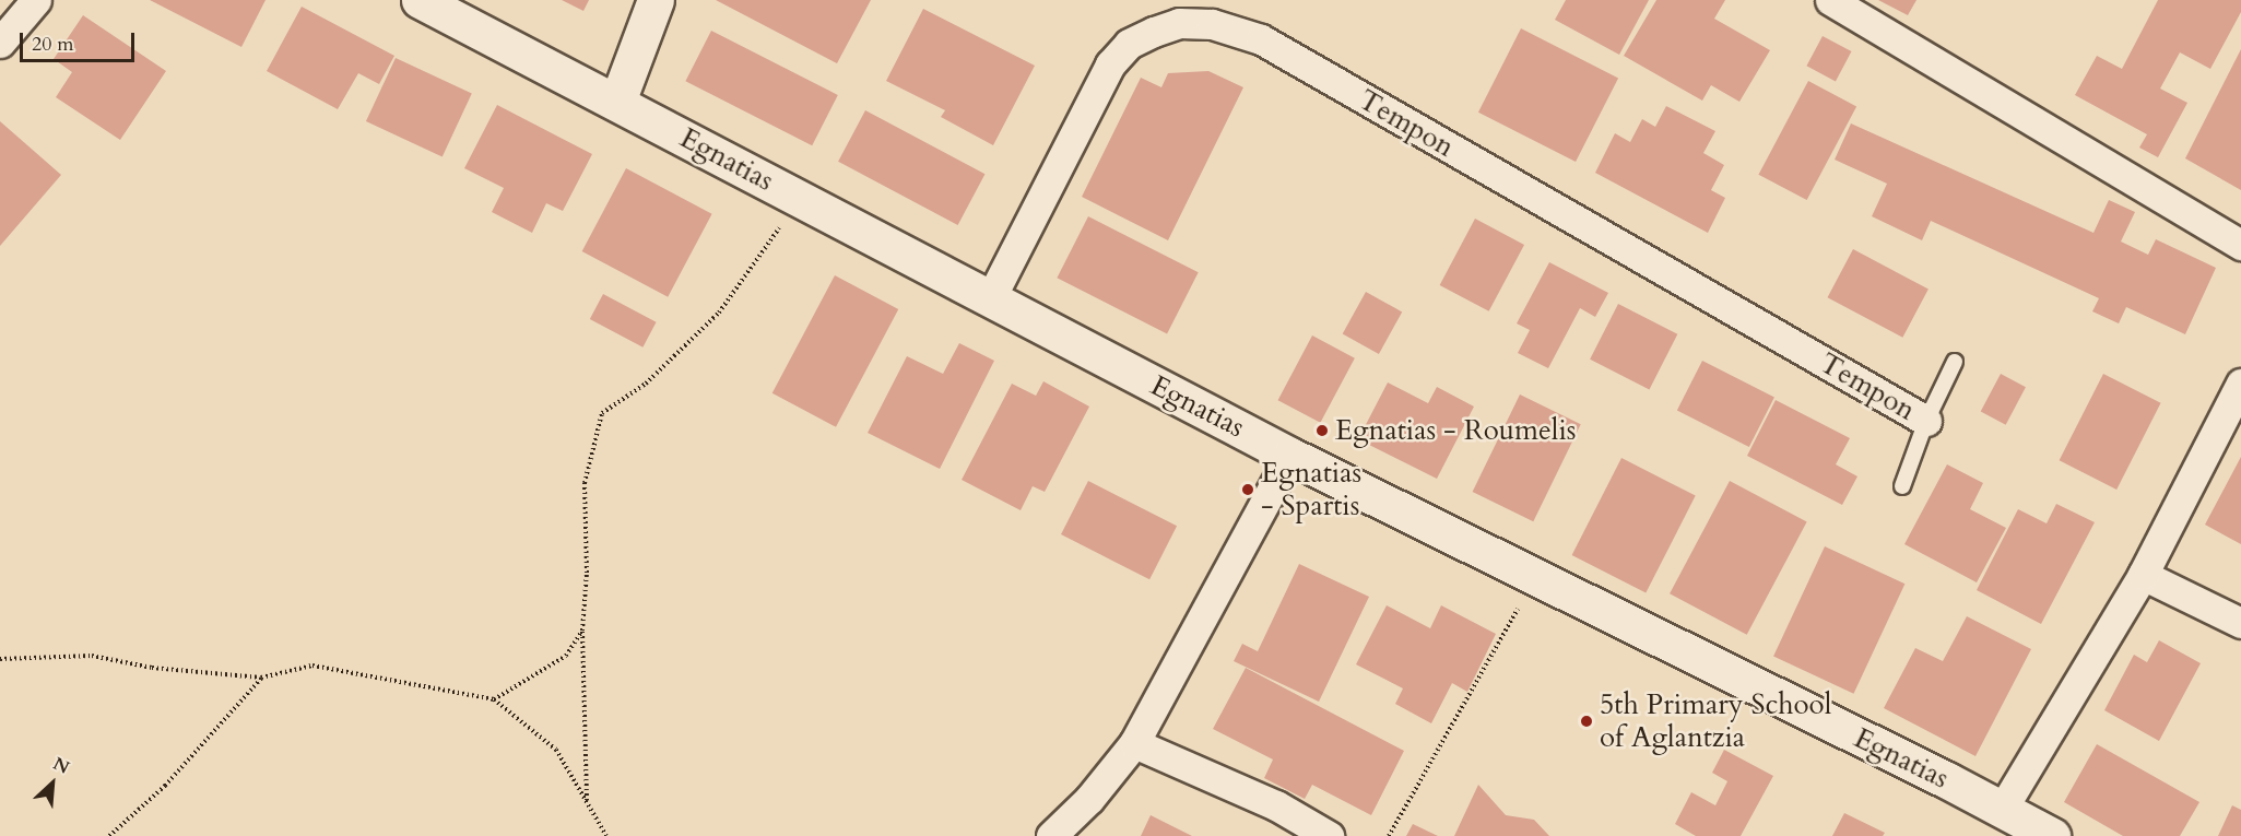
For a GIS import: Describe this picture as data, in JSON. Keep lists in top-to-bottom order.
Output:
{
  "streets": {
    "street": ["Tempon", "Egnatias"]
  },
  "crossings": [
    ["Tempon", "Egnatias"]
  ],
  "places": ["Egnatias - Roumelis", "Egnatias - Spartis", "5th Primary School of Aglantzia"],
  "scale_bar": "20 m",
  "north": "top right"
}
